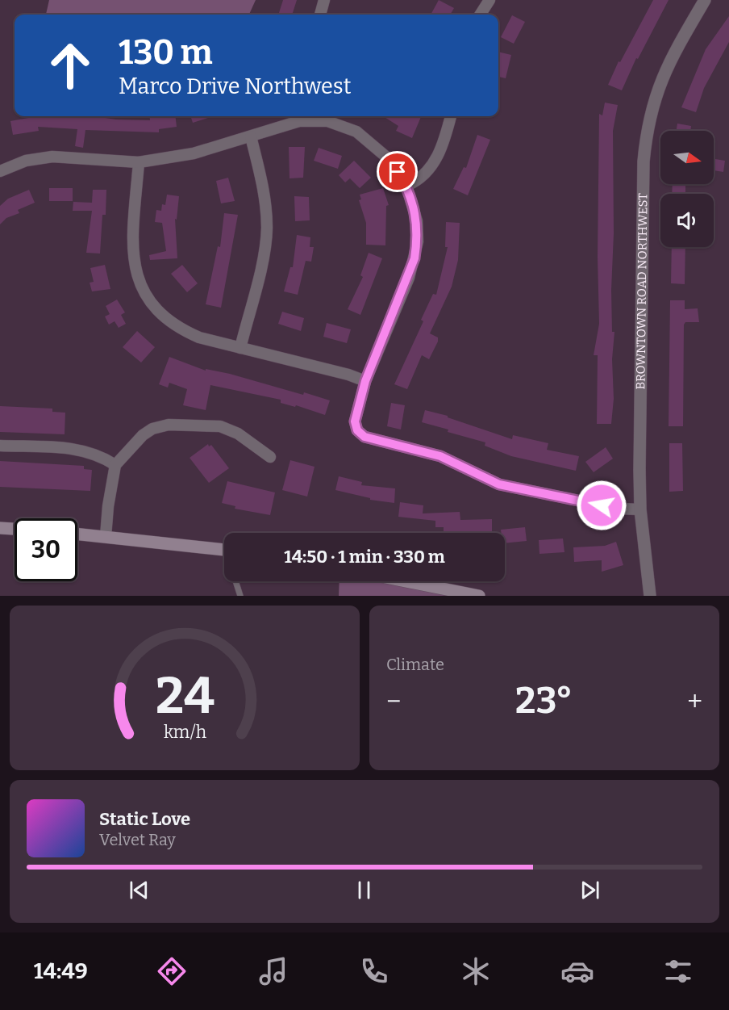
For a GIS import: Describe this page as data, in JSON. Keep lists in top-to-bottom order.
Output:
{
  "streets": {
    "street": ["BROWNTOWN ROAD NORTHWEST"]
  },
  "north": "right",
  "page": {
    "turn": ["130 m", "Marco Drive Northwest"],
    "limit": "30",
    "trip": "14:50 · 1 min · 330 m",
    "tile": "Climate",
    "heat": ["−", "23°", "+"],
    "song": ["Static Love", "Velvet Ray"],
    "tabs": "14:49",
    "gauge": ["24", "km/h"]
  }
}
